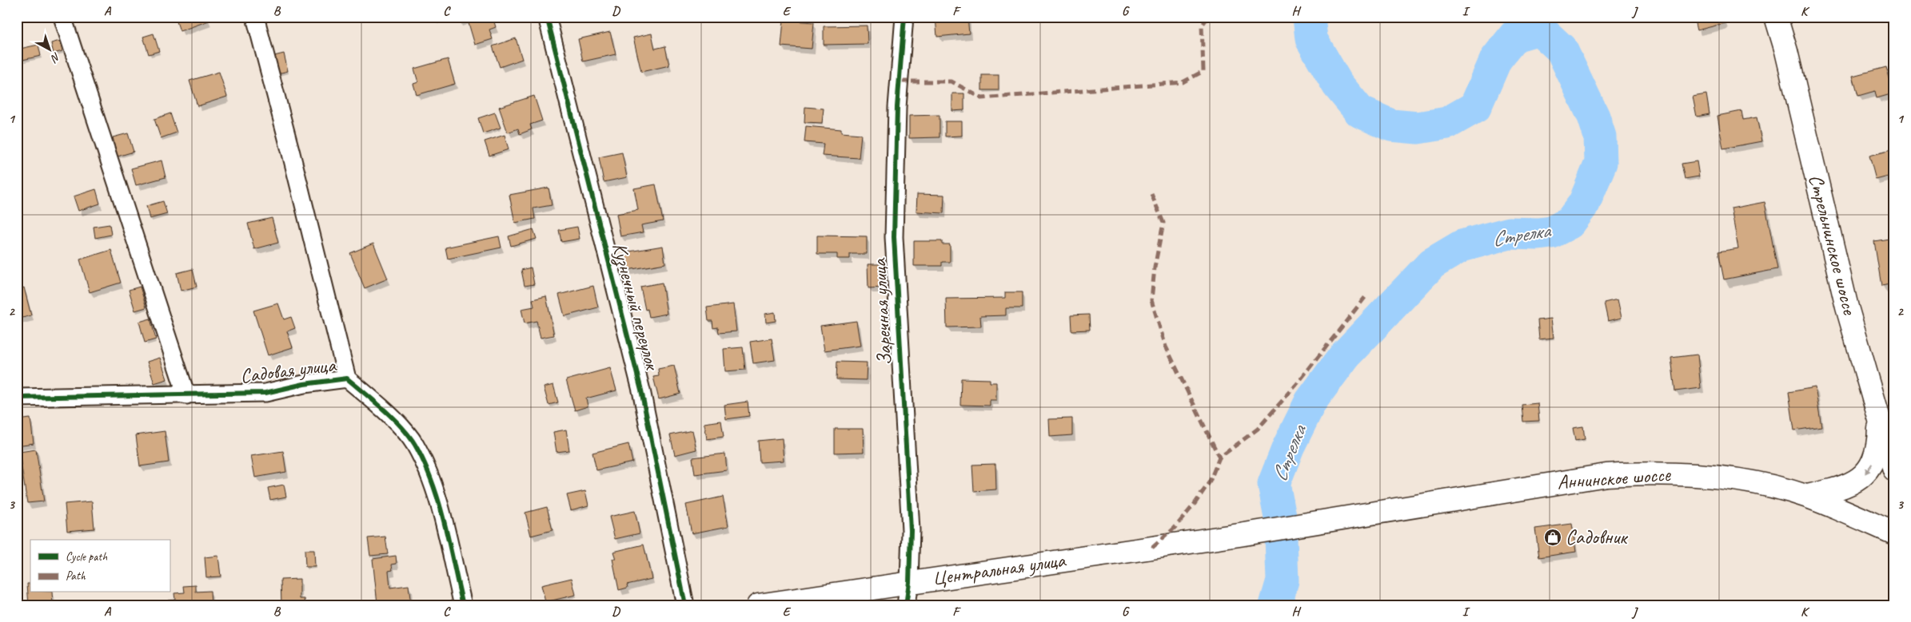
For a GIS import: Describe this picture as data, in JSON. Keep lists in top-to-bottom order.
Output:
{
  "streets": {
    "main road": ["Стрельнинское шоссе", "Аннинское шоссе", "Центральная улица"],
    "street": ["Кузнечный переулок", "Заречная улица", "Садовая улица"]
  },
  "crossings": [
    ["Заречная улица", "Центральная улица"],
    ["Аннинское шоссе", "Центральная улица"]
  ],
  "water": ["Стрелка"],
  "places": {
    "shop": ["Садовник"]
  },
  "legend": ["Cycle path", "Path"],
  "north": "bottom right",
  "grid": {
    "columns": [
      "A",
      "B",
      "C",
      "D",
      "E",
      "F",
      "G",
      "H",
      "I",
      "J",
      "K"
    ],
    "rows": ["1", "2", "3"]
  }
}
